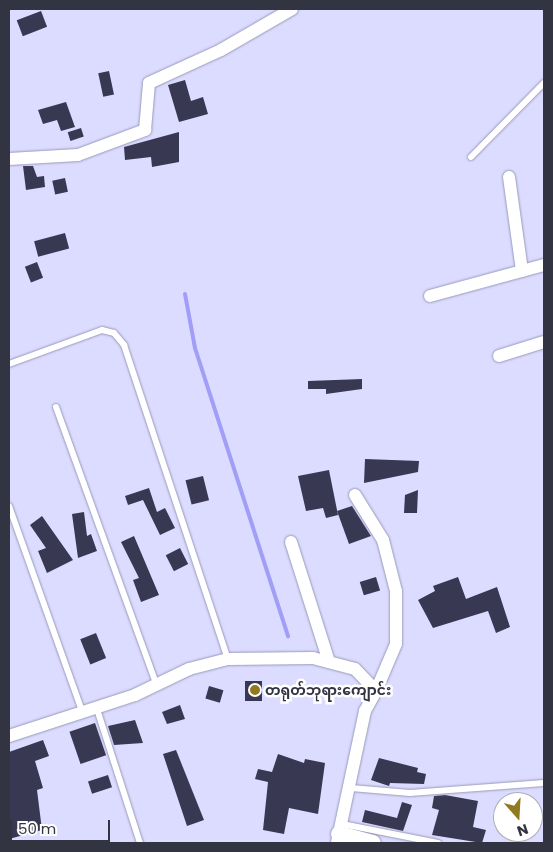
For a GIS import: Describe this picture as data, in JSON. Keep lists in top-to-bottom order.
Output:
{
  "places": ["တရုတ်ဘုရားကျောင်း"],
  "scale_bar": "50 m",
  "north": "bottom"
}
